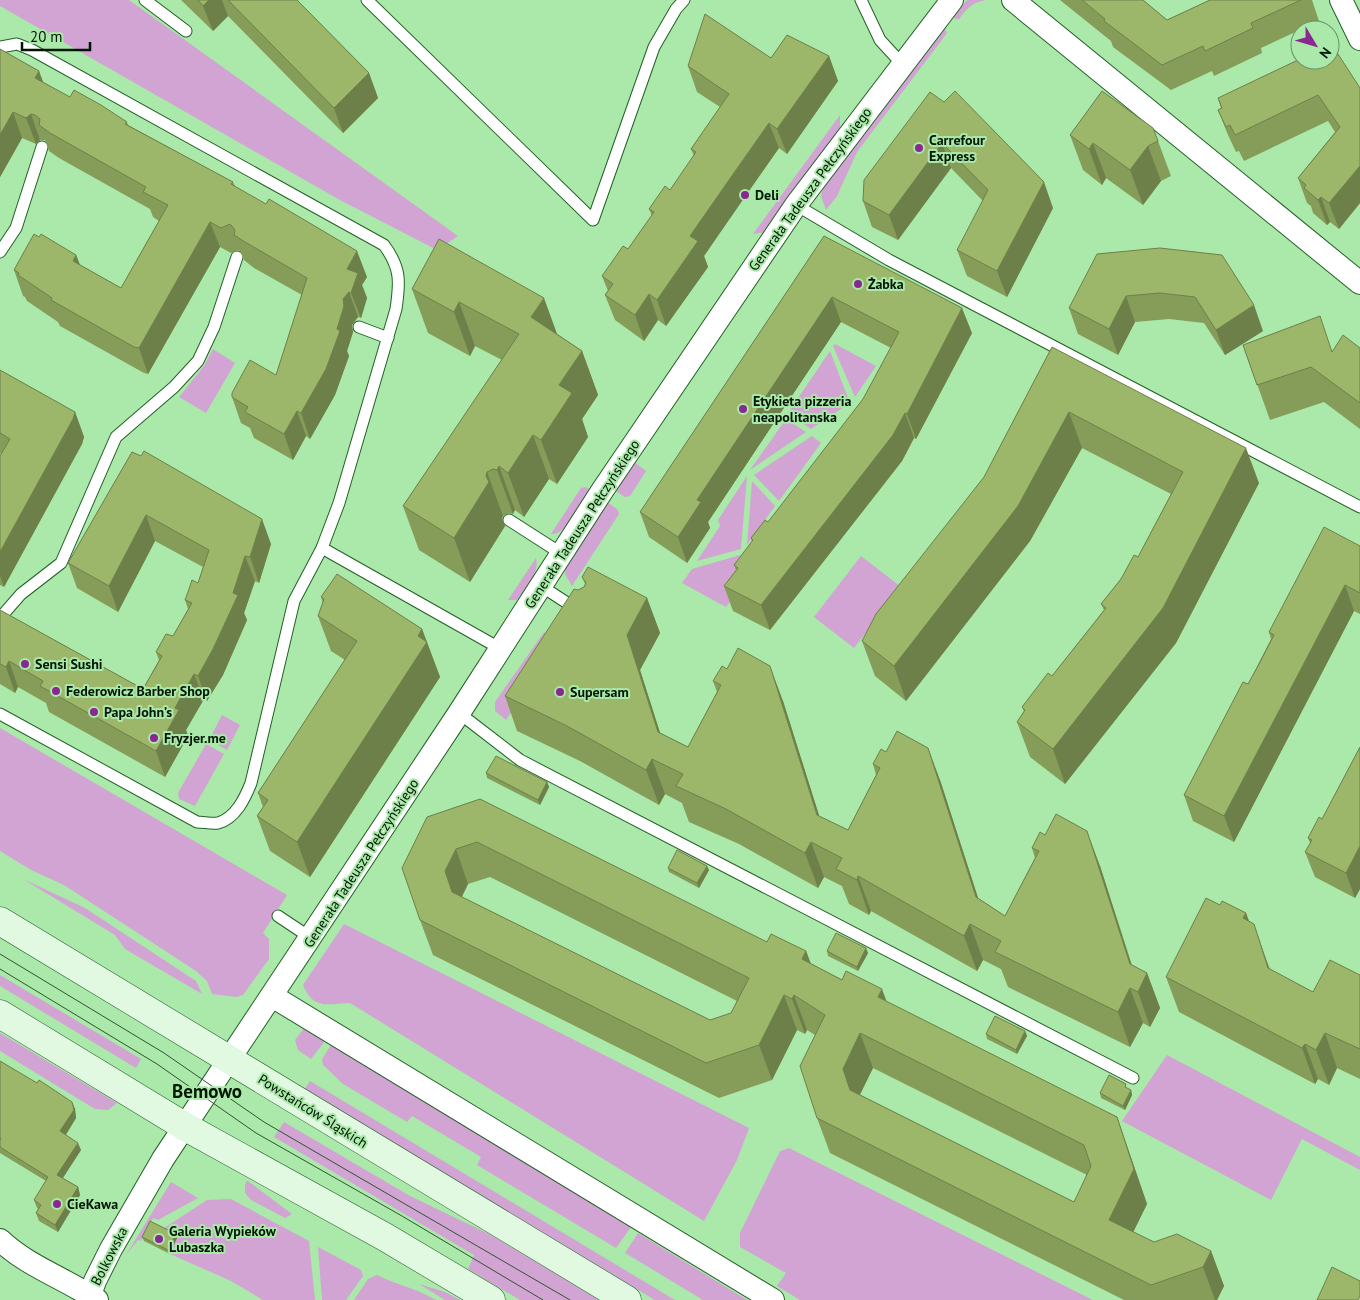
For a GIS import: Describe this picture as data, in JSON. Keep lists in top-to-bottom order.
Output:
{
  "streets": {
    "main road": ["Powstańców Śląskich"],
    "street": ["Generała Tadeusza Pełczyńskiego", "Bolkowska"]
  },
  "crossings": [
    ["Generała Tadeusza Pełczyńskiego", "Powstańców Śląskich"],
    ["Generała Tadeusza Pełczyńskiego", "Bolkowska"],
    ["Powstańców Śląskich", "Bolkowska"]
  ],
  "districts": ["Bemowo"],
  "places": [
    "Carrefour Express",
    "Deli",
    "Żabka",
    "Etykieta pizzeria neapolitanska",
    "Sensi Sushi",
    "Federowicz Barber Shop",
    "Supersam",
    "Papa John’s",
    "Fryzjer.me",
    "CieKawa",
    "Galeria Wypieków Lubaszka"
  ],
  "scale_bar": "20 m",
  "north": "bottom right"
}
